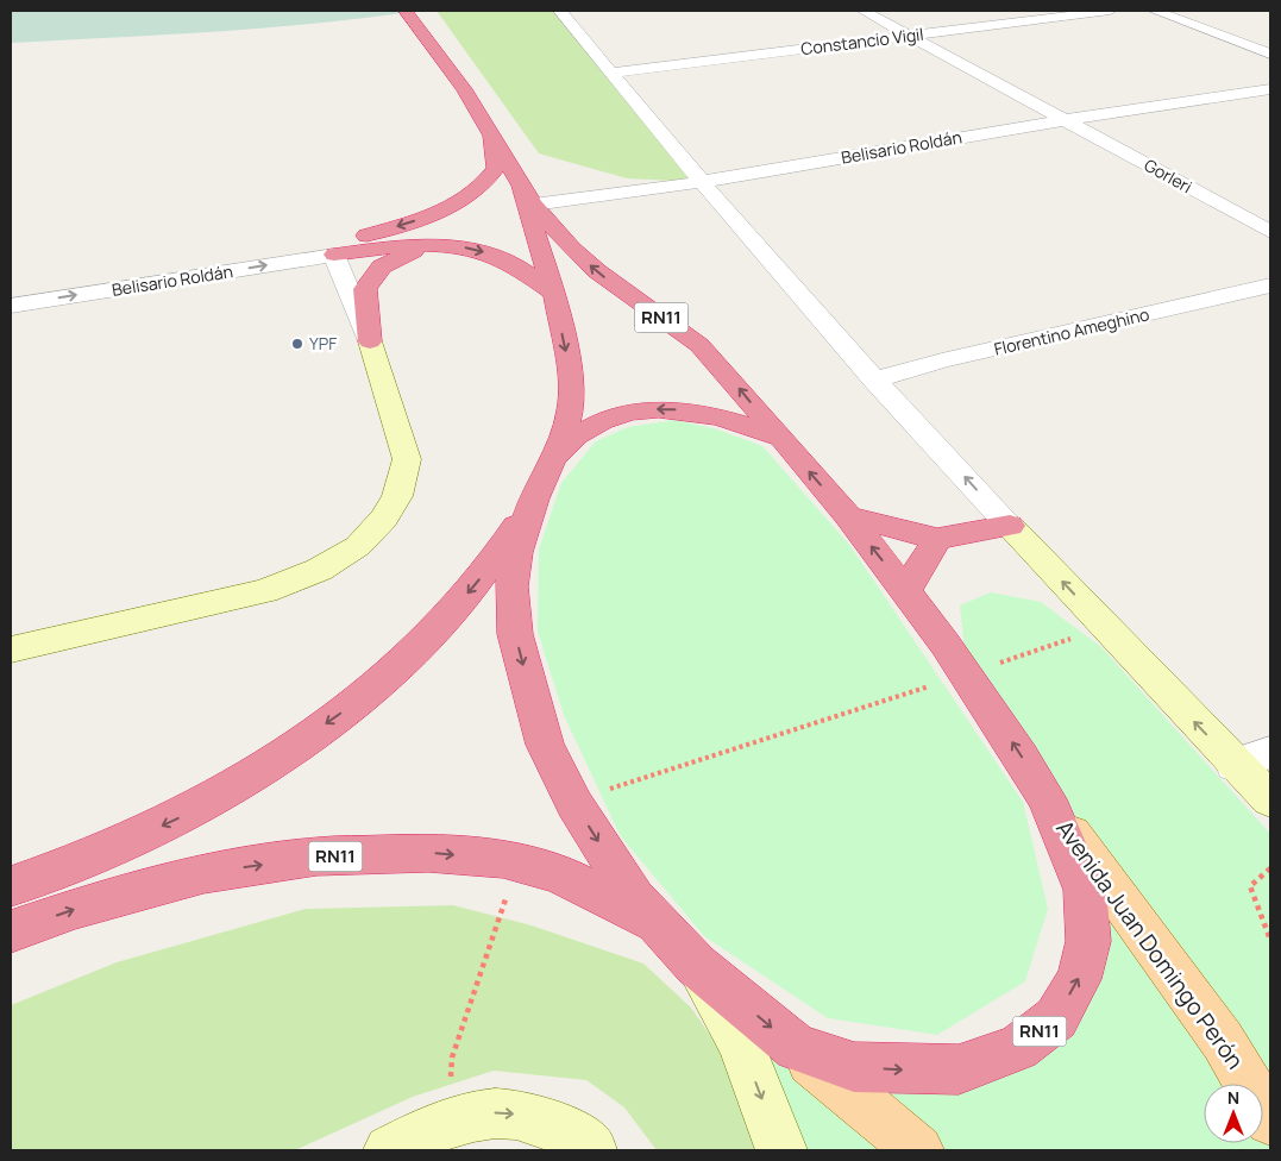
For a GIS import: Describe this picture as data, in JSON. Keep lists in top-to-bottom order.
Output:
{
  "streets": {
    "highway": ["RN11"],
    "main road": ["Avenida Juan Domingo Perón"],
    "street": [
      "Constancio Vigil",
      "Belisario Roldán",
      "Gorleri",
      "Florentino Ameghino"
    ]
  },
  "crossings": [
    ["Constancio Vigil", "Gorleri"],
    ["Belisario Roldán", "Gorleri"],
    ["Belisario Roldán", "RN11"],
    ["RN11", "Avenida Juan Domingo Perón"]
  ],
  "places": ["YPF"],
  "north": "top"
}
